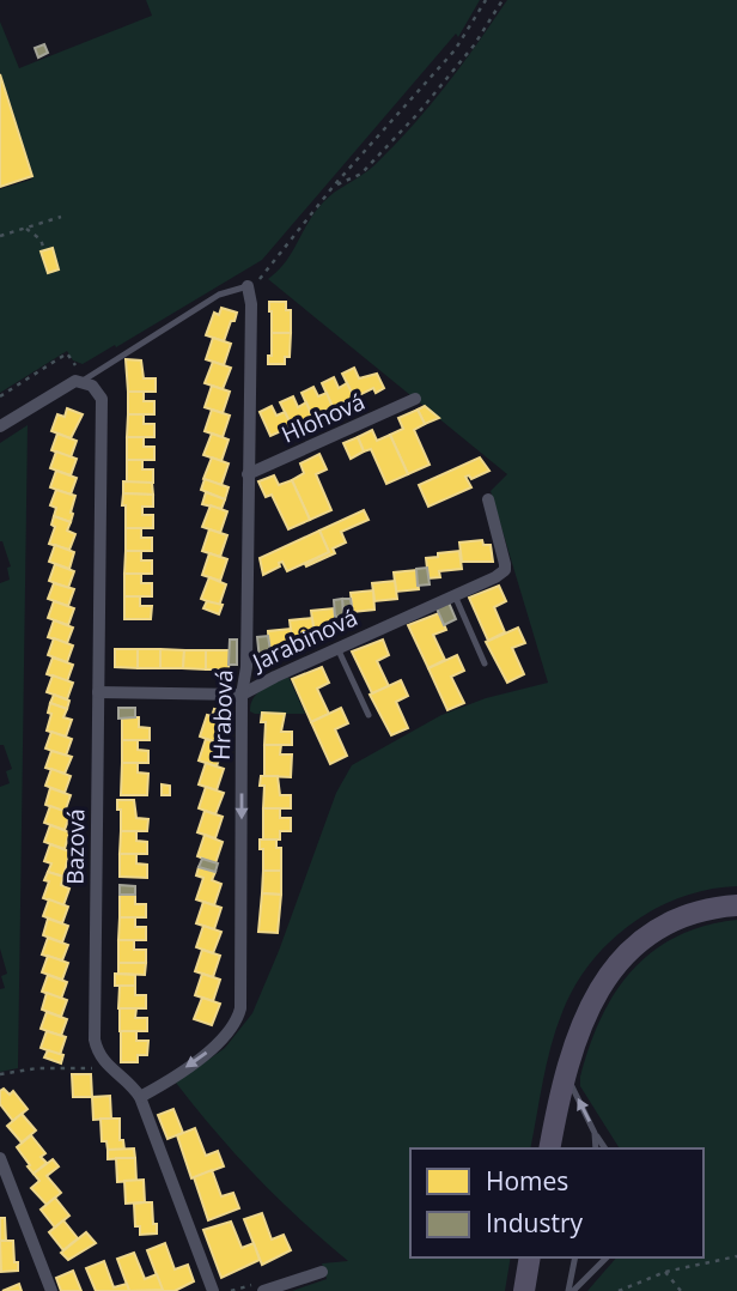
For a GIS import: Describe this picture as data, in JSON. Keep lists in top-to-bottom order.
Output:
{
  "streets": {
    "street": [
      "Hlohová",
      "Jarabinová",
      "Hrabová",
      "Bazová"
    ]
  },
  "crossings": [
    ["Hlohová", "Hrabová"],
    ["Jarabinová", "Hrabová"],
    ["Jarabinová", "Bazová"],
    ["Hrabová", "Bazová"]
  ],
  "one_way": ["Hrabová"],
  "legend": ["Homes", "Industry"]
}
